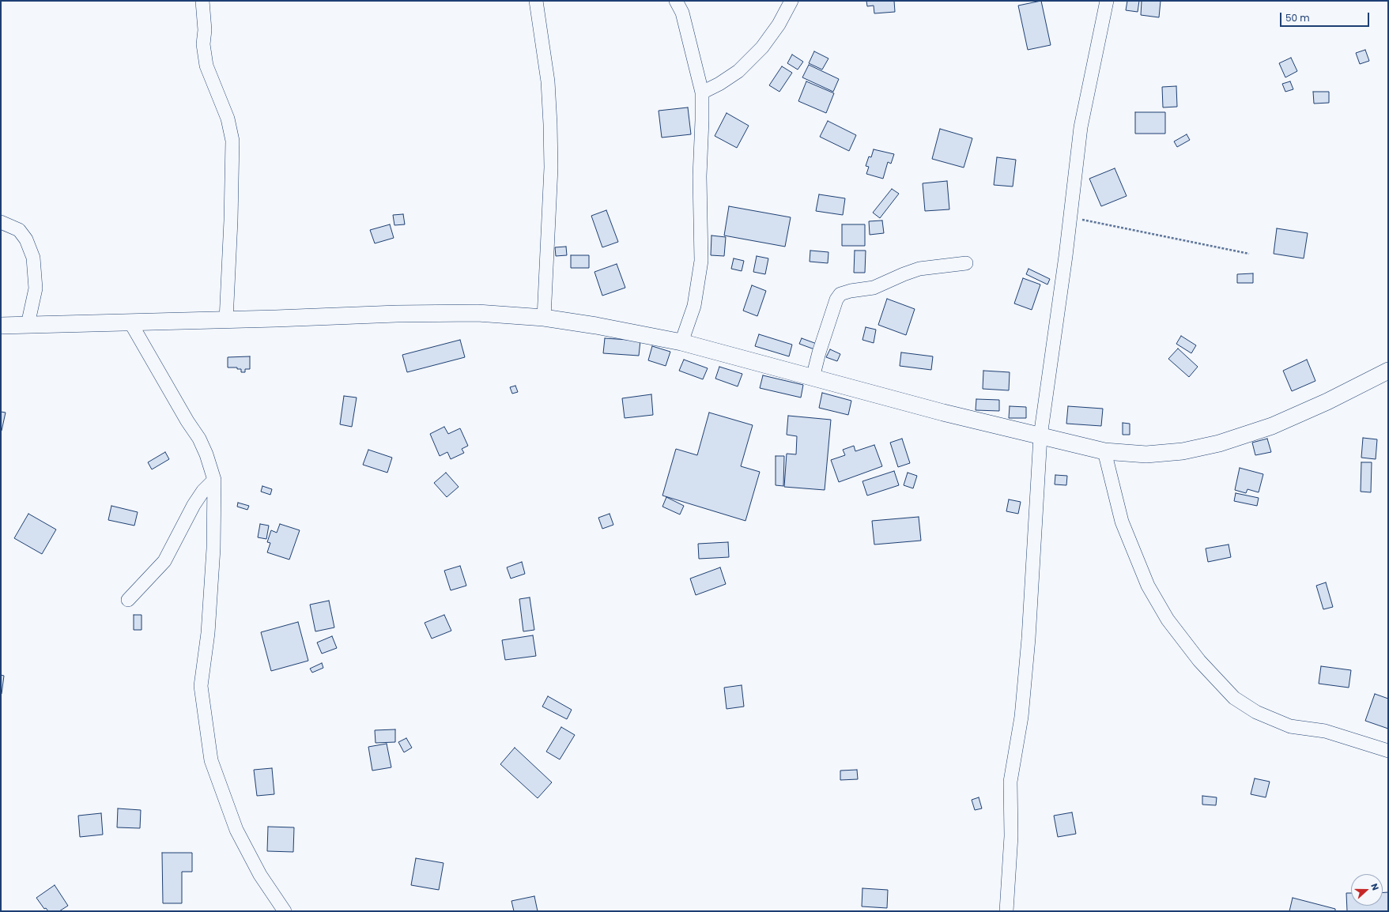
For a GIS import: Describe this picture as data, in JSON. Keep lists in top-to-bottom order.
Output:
{
  "scale_bar": "50 m",
  "north": "right"
}
